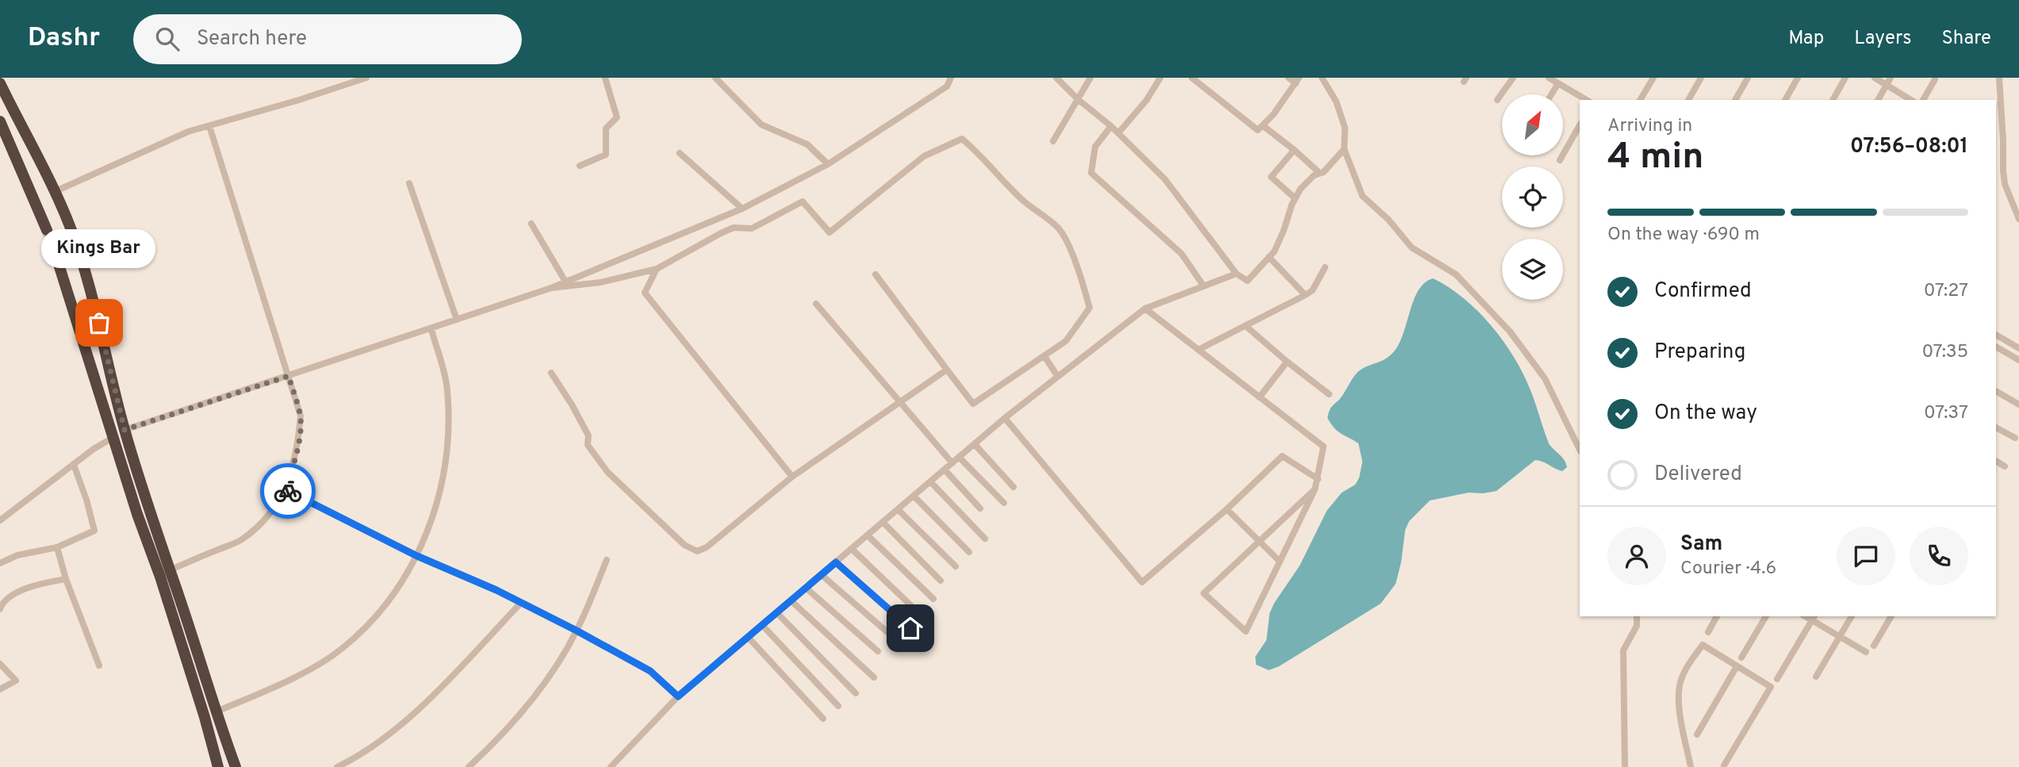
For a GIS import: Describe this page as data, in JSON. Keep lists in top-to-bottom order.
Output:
{
  "places": ["Kings Bar"],
  "north": "top right",
  "page": {
    "header": "Dashr",
    "search": "Search here",
    "nav": ["Map", "Layers", "Share"],
    "heading": ["4 min", "Arriving in", "07:56–08:01"],
    "panel": ["Sam", "Courier · 4.6"],
    "bar": "On the way · 690 m",
    "bubble": "Kings Bar",
    "list": [
      ["Confirmed", "07:27"],
      ["Preparing", "07:35"],
      ["On the way", "07:37"],
      "Delivered"
    ]
  }
}
